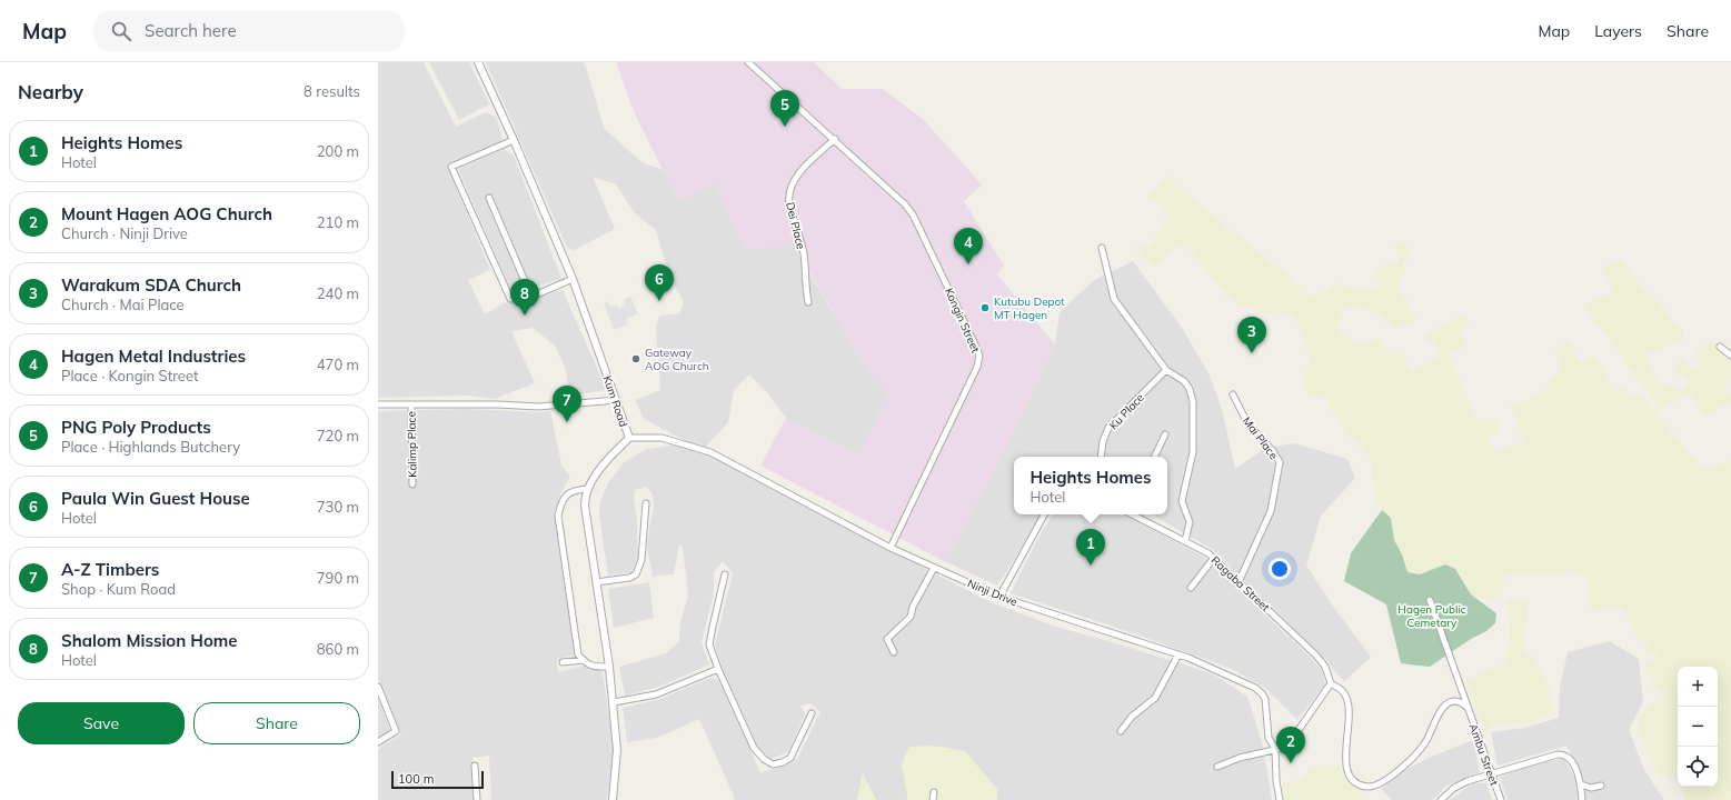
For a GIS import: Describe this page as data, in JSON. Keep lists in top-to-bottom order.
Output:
{
  "streets": {
    "street": [
      "Dei Place",
      "Kongin Street",
      "Kum Road",
      "Ku Place",
      "Mai Place",
      "Kalimp Place",
      "Ragaba Street",
      "Ninji Drive",
      "Ambu Street"
    ]
  },
  "crossings": [
    ["Dei Place", "Kongin Street"],
    ["Kongin Street", "Ninji Drive"],
    ["Kum Road", "Ninji Drive"],
    ["Mai Place", "Ragaba Street"]
  ],
  "parks": ["Hagen Public Cemetary"],
  "places": ["Kutubu Depot MT Hagen", "Gateway AOG Church"],
  "scale_bar": "100 m",
  "page": {
    "header": "Map",
    "search": "Search here",
    "nav": ["Map", "Layers", "Share"],
    "heading": ["Nearby", "8 results"],
    "pins": [
      "5",
      "4",
      "6",
      "8",
      "3",
      "7",
      "1",
      "2"
    ],
    "list": [
      {
        "mark": "1",
        "name": "Heights Homes",
        "note": "Hotel",
        "value": "200 m"
      },
      {
        "mark": "2",
        "name": "Mount Hagen AOG Church",
        "note": "Church · Ninji Drive",
        "value": "210 m"
      },
      {
        "mark": "3",
        "name": "Warakum SDA Church",
        "note": "Church · Mai Place",
        "value": "240 m"
      },
      {
        "mark": "4",
        "name": "Hagen Metal Industries",
        "note": "Place · Kongin Street",
        "value": "470 m"
      },
      {
        "mark": "5",
        "name": "PNG Poly Products",
        "note": "Place · Highlands Butchery",
        "value": "720 m"
      },
      {
        "mark": "6",
        "name": "Paula Win Guest House",
        "note": "Hotel",
        "value": "730 m"
      },
      {
        "mark": "7",
        "name": "A-Z Timbers",
        "note": "Shop · Kum Road",
        "value": "790 m"
      },
      {
        "mark": "8",
        "name": "Shalom Mission Home",
        "note": "Hotel",
        "value": "860 m"
      }
    ],
    "popup": ["Heights Homes", "Hotel"],
    "map_buttons": ["+", "−"],
    "buttons": ["Save", "Share"],
    "scale": "100 m"
  }
}
